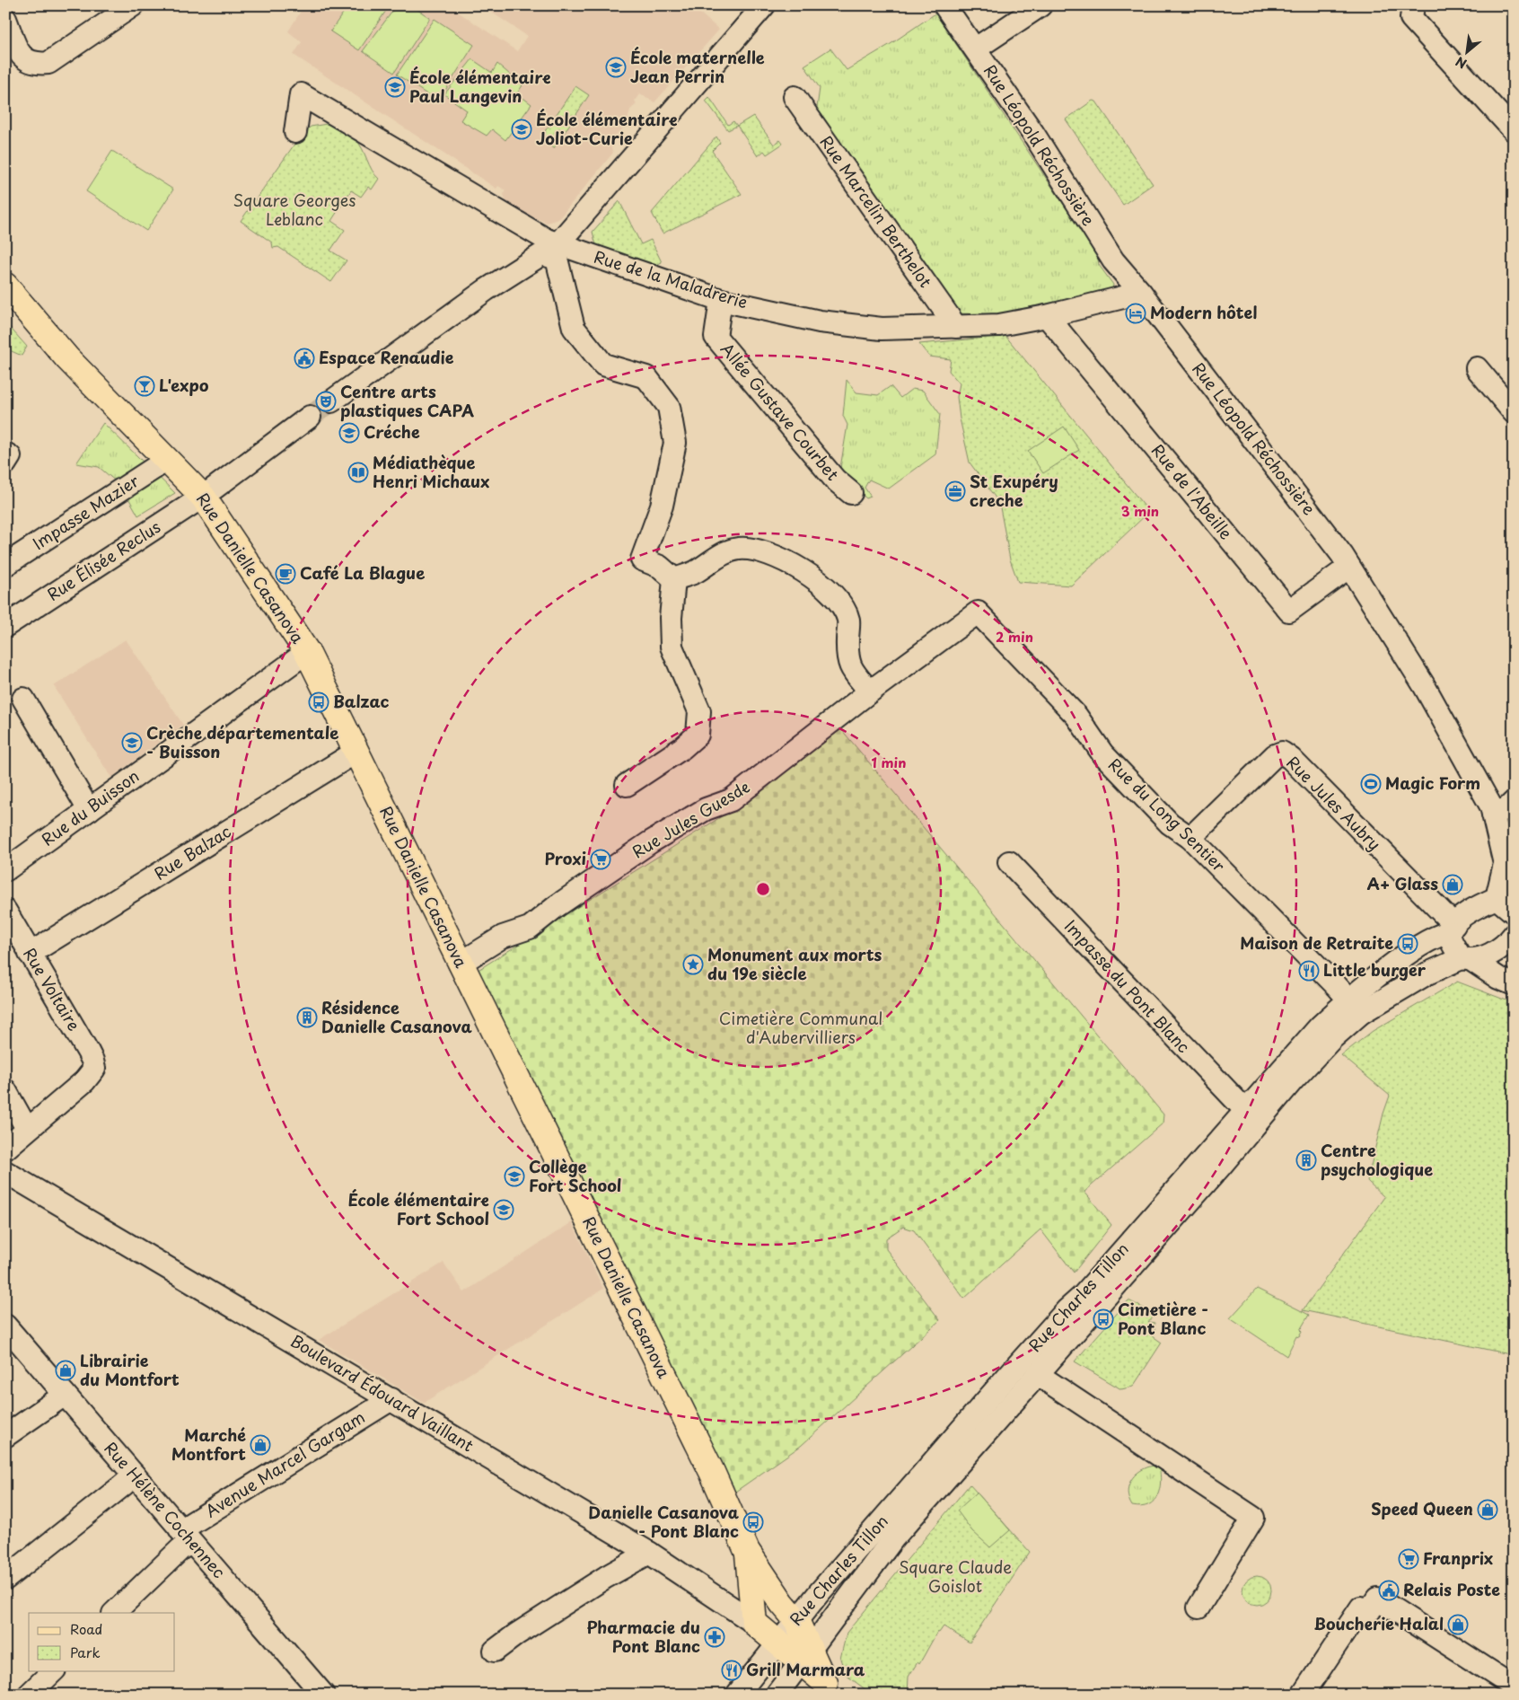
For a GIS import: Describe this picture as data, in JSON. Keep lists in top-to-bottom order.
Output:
{
  "streets": {
    "main road": ["Rue Danielle Casanova"],
    "street": [
      "Rue Léopold Réchossière",
      "Rue Marcelin Berthelot",
      "Rue de la Maladrerie",
      "Allée Gustave Courbet",
      "Rue de l'Abeille",
      "Impasse Mazier",
      "Rue Élisée Reclus",
      "Rue Jules Aubry",
      "Rue du Buisson",
      "Rue du Long Sentier",
      "Rue Jules Guesde",
      "Rue Balzac",
      "Impasse du Pont Blanc",
      "Rue Voltaire",
      "Rue Charles Tillon",
      "Boulevard Édouard Vaillant",
      "Avenue Marcel Gargam",
      "Rue Hélène Cochennec"
    ]
  },
  "crossings": [
    ["Rue Léopold Réchossière", "Rue de la Maladrerie"],
    ["Rue Léopold Réchossière", "Rue de l'Abeille"],
    ["Rue Léopold Réchossière", "Rue Charles Tillon"],
    ["Rue Marcelin Berthelot", "Rue de la Maladrerie"],
    ["Rue de la Maladrerie", "Allée Gustave Courbet"],
    ["Rue de la Maladrerie", "Rue de l'Abeille"],
    ["Impasse Mazier", "Rue Danielle Casanova"],
    ["Rue Élisée Reclus", "Rue Danielle Casanova"],
    ["Rue Danielle Casanova", "Rue du Buisson"],
    ["Rue Danielle Casanova", "Rue Jules Guesde"],
    ["Rue Danielle Casanova", "Rue Balzac"],
    ["Rue Danielle Casanova", "Rue Charles Tillon"],
    ["Rue Danielle Casanova", "Boulevard Édouard Vaillant"],
    ["Rue Jules Aubry", "Rue du Long Sentier"],
    ["Rue Jules Aubry", "Rue Charles Tillon"],
    ["Rue du Long Sentier", "Rue Jules Guesde"],
    ["Rue du Long Sentier", "Rue Charles Tillon"],
    ["Rue Balzac", "Rue Voltaire"],
    ["Impasse du Pont Blanc", "Rue Charles Tillon"],
    ["Boulevard Édouard Vaillant", "Avenue Marcel Gargam"],
    ["Avenue Marcel Gargam", "Rue Hélène Cochennec"]
  ],
  "parks": ["Square Georges Leblanc", "Cimetière Communal d'Aubervilliers", "Square Claude Goislot"],
  "places": {
    "school or university": [
      "École maternelle Jean Perrin",
      "École élémentaire Paul Langevin",
      "École élémentaire Joliot-Curie",
      "Créche",
      "Crèche départementale - Buisson",
      "Collège Fort School",
      "École élémentaire Fort School"
    ],
    "hotel": ["Modern hôtel"],
    "public building": ["Espace Renaudie", "Relais Poste"],
    "bar": ["L'expo"],
    "theatre": ["Centre arts plastiques CAPA"],
    "library": ["Médiathèque Henri Michaux"],
    "office": ["St Exupéry creche"],
    "cafe": ["Café La Blague"],
    "bus stop": [
      "Balzac",
      "Maison de Retraite",
      "Cimetière - Pont Blanc",
      "Danielle Casanova - Pont Blanc"
    ],
    "sports": ["Magic Form"],
    "supermarket": ["Proxi", "Franprix"],
    "shop": [
      "A+ Glass",
      "Librairie du Montfort",
      "Marché Montfort",
      "Speed Queen",
      "Boucherie Halal"
    ],
    "place": ["Monument aux morts du 19e siècle"],
    "restaurant": ["Little burger", "Grill Marmara"],
    "building": ["Résidence Danielle Casanova", "Centre psychologique"],
    "pharmacy": ["Pharmacie du Pont Blanc"]
  },
  "legend": ["Road", "Park"],
  "north": "bottom left",
  "rings": ["3 min", "2 min", "1 min"]
}
